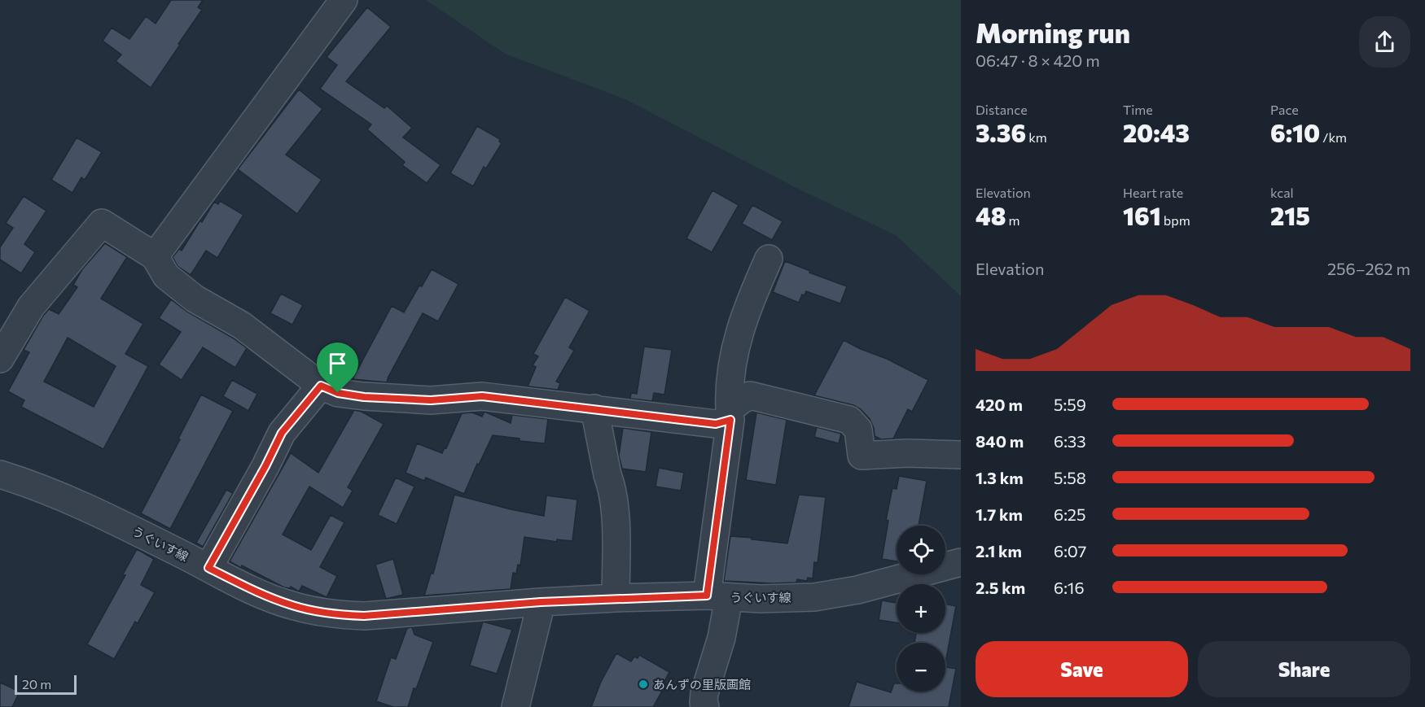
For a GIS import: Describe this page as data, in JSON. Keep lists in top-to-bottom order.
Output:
{
  "streets": {
    "street": ["うぐいす線"]
  },
  "places": ["あんずの里版画館"],
  "scale_bar": "20 m",
  "page": {
    "heading": ["Morning run", "06:47 · 8 × 420 m"],
    "stats": [
      ["Distance", "3.36 km"],
      ["Time", "20:43"],
      ["Pace", "6:10 /km"],
      ["Elevation", "48 m"],
      ["Heart rate", "161 bpm"],
      ["kcal", "215"]
    ],
    "chart": ["Elevation", "256–262 m"],
    "list": [
      {
        "name": "420 m",
        "note": "5:59"
      },
      {
        "name": "840 m",
        "note": "6:33"
      },
      {
        "name": "1.3 km",
        "note": "5:58"
      },
      {
        "name": "1.7 km",
        "note": "6:25"
      },
      {
        "name": "2.1 km",
        "note": "6:07"
      },
      {
        "name": "2.5 km",
        "note": "6:16"
      }
    ],
    "map_buttons": ["+", "−"],
    "buttons": ["Save", "Share"],
    "scale": "20 m"
  }
}
